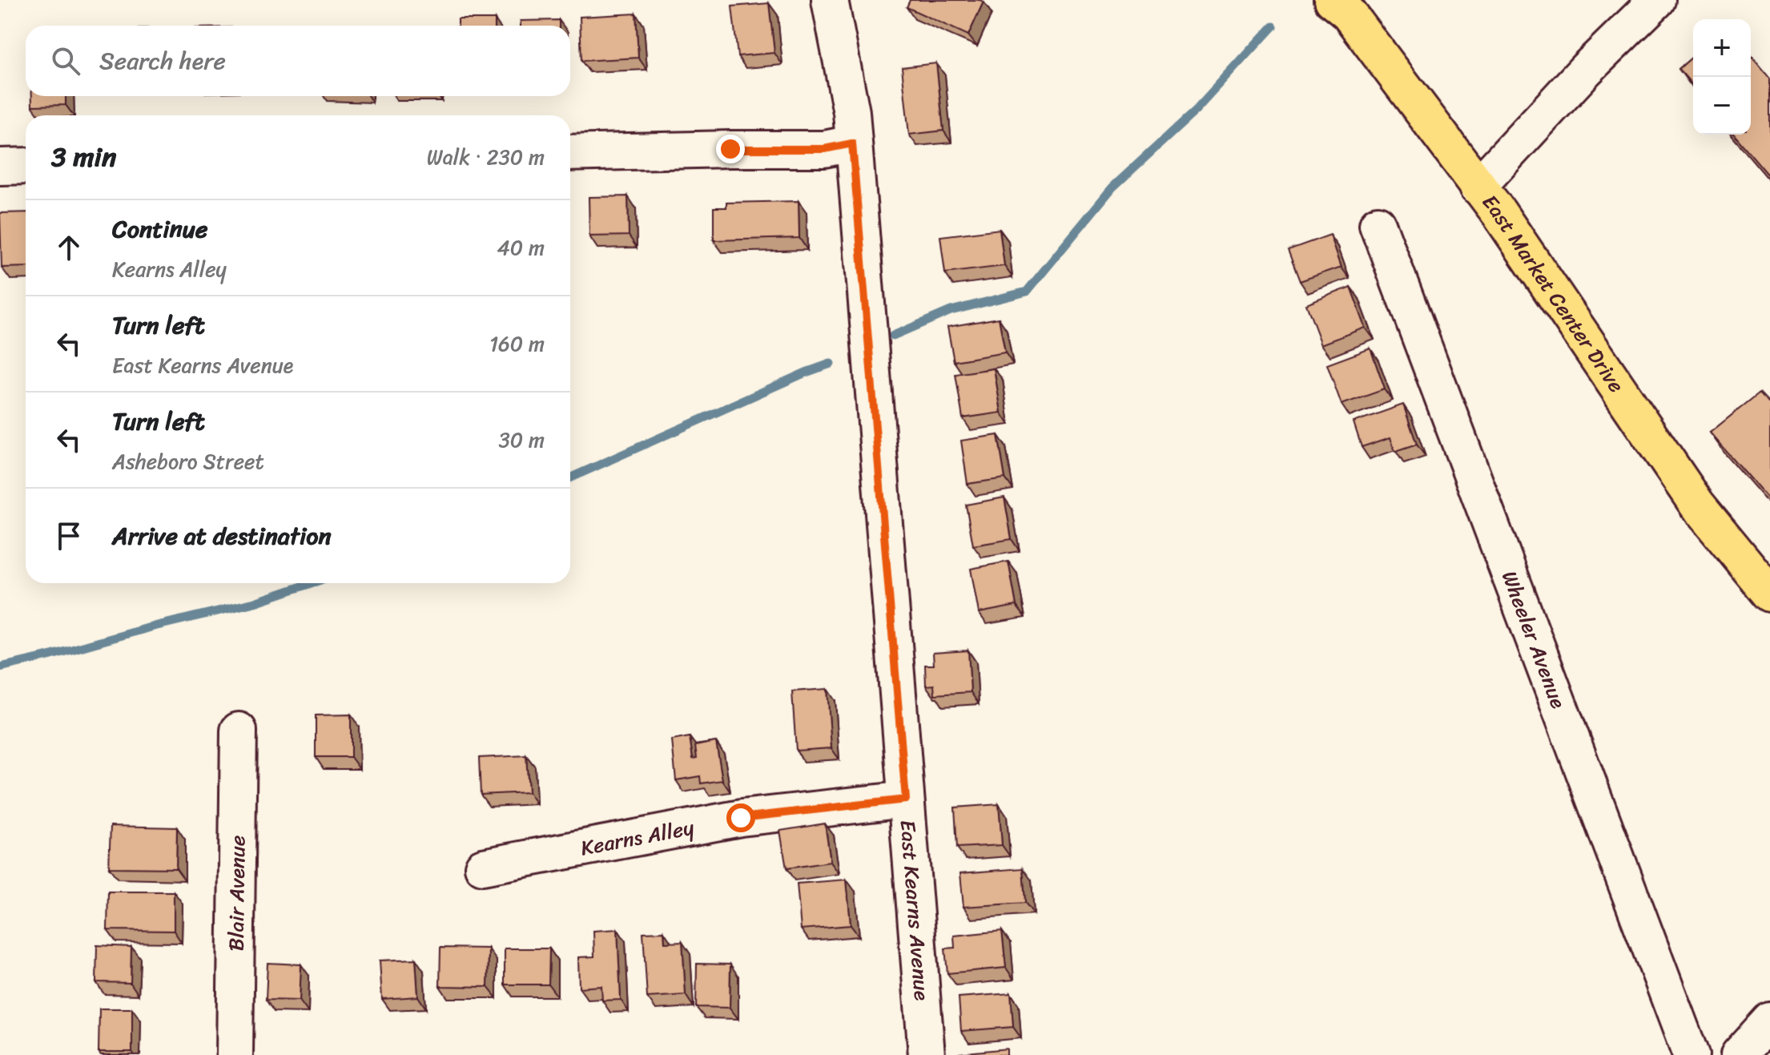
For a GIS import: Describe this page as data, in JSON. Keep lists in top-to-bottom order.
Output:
{
  "streets": {
    "main road": ["East Market Center Drive"],
    "street": [
      "Wheeler Avenue",
      "Kearns Alley",
      "Blair Avenue",
      "East Kearns Avenue"
    ]
  },
  "crossings": [
    ["Kearns Alley", "East Kearns Avenue"]
  ],
  "page": {
    "map_buttons": ["+", "−"],
    "search": "Search here",
    "heading": ["3 min", "Walk · 230 m"],
    "list": [
      ["Continue", "Kearns Alley", "40 m"],
      ["Turn left", "East Kearns Avenue", "160 m"],
      ["Turn left", "Asheboro Street", "30 m"],
      "Arrive at destination"
    ]
  }
}
